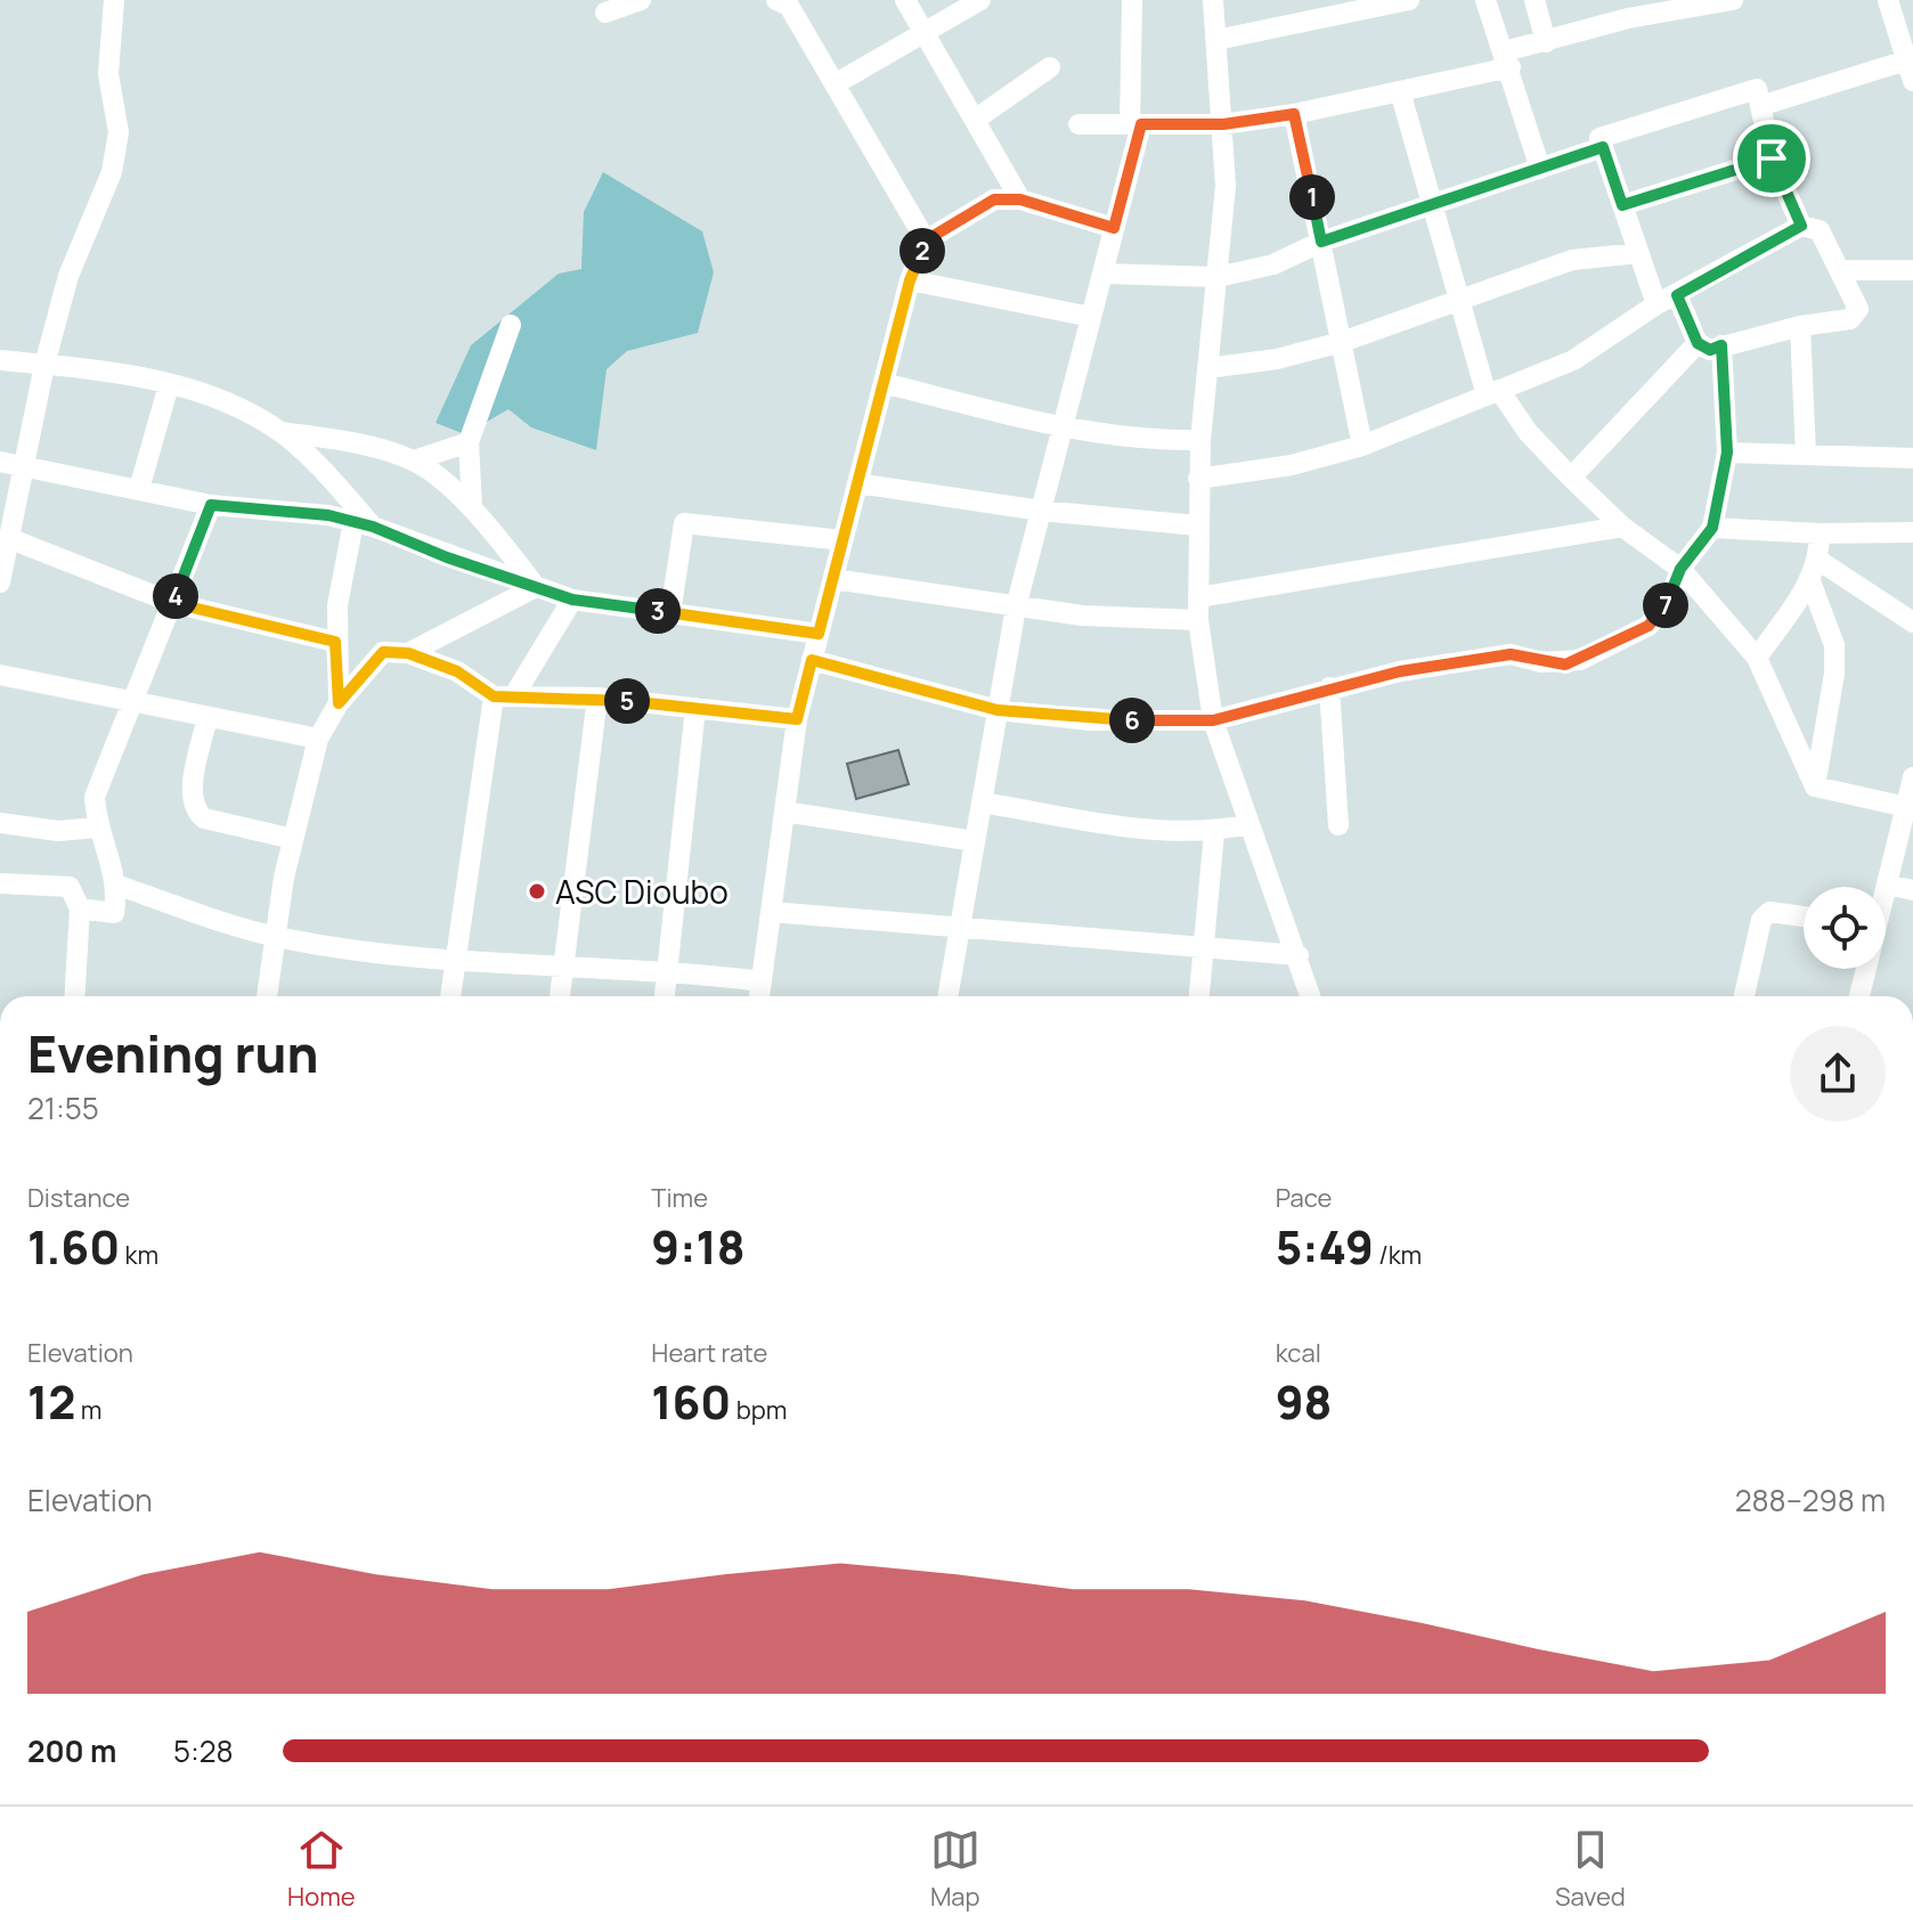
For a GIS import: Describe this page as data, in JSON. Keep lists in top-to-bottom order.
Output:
{
  "places": ["ASC Dioubo"],
  "page": {
    "pins": [
      "1",
      "2",
      "4",
      "7",
      "3",
      "5",
      "6"
    ],
    "heading": ["Evening run", "21:55"],
    "stats": [
      ["Distance", "1.60 km"],
      ["Time", "9:18"],
      ["Pace", "5:49 /km"],
      ["Elevation", "12 m"],
      ["Heart rate", "160 bpm"],
      ["kcal", "98"]
    ],
    "chart": ["Elevation", "288–298 m"],
    "list": [
      {
        "name": "200 m",
        "note": "5:28"
      }
    ],
    "tabs": ["Home", "Map", "Saved"]
  }
}
